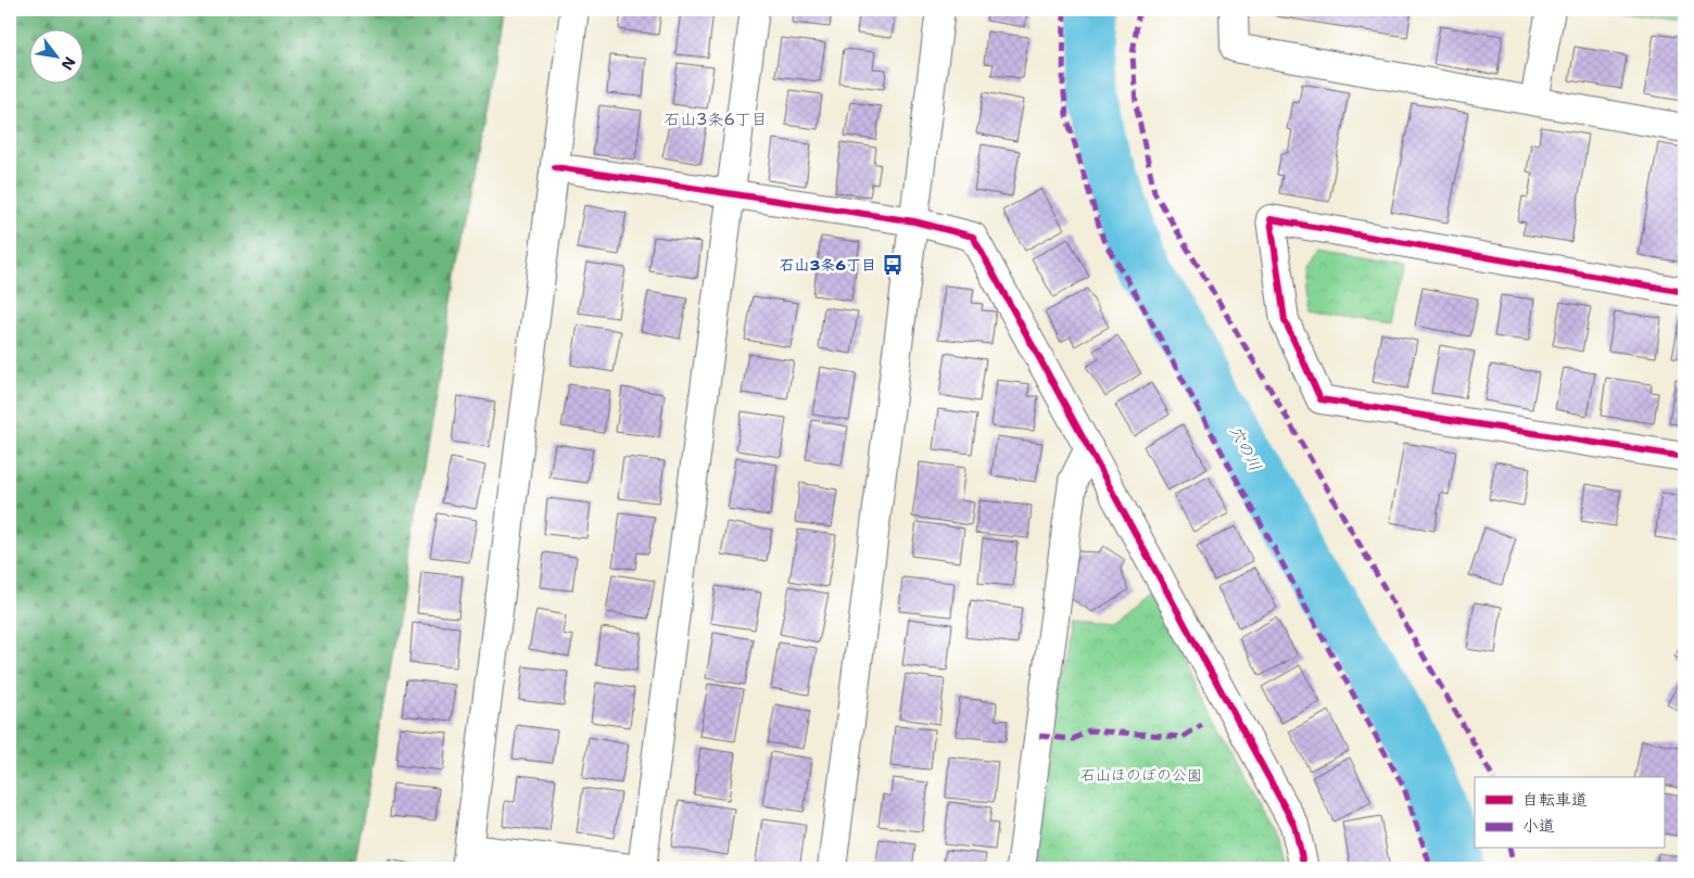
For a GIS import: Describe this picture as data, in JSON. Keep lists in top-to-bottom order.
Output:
{
  "districts": ["石山3条6丁目"],
  "water": ["穴の川"],
  "parks": ["石山ほのぼの公園"],
  "places": {
    "bus stop": ["石山3条6丁目"]
  },
  "legend": ["自転車道", "小道"],
  "north": "bottom right"
}
